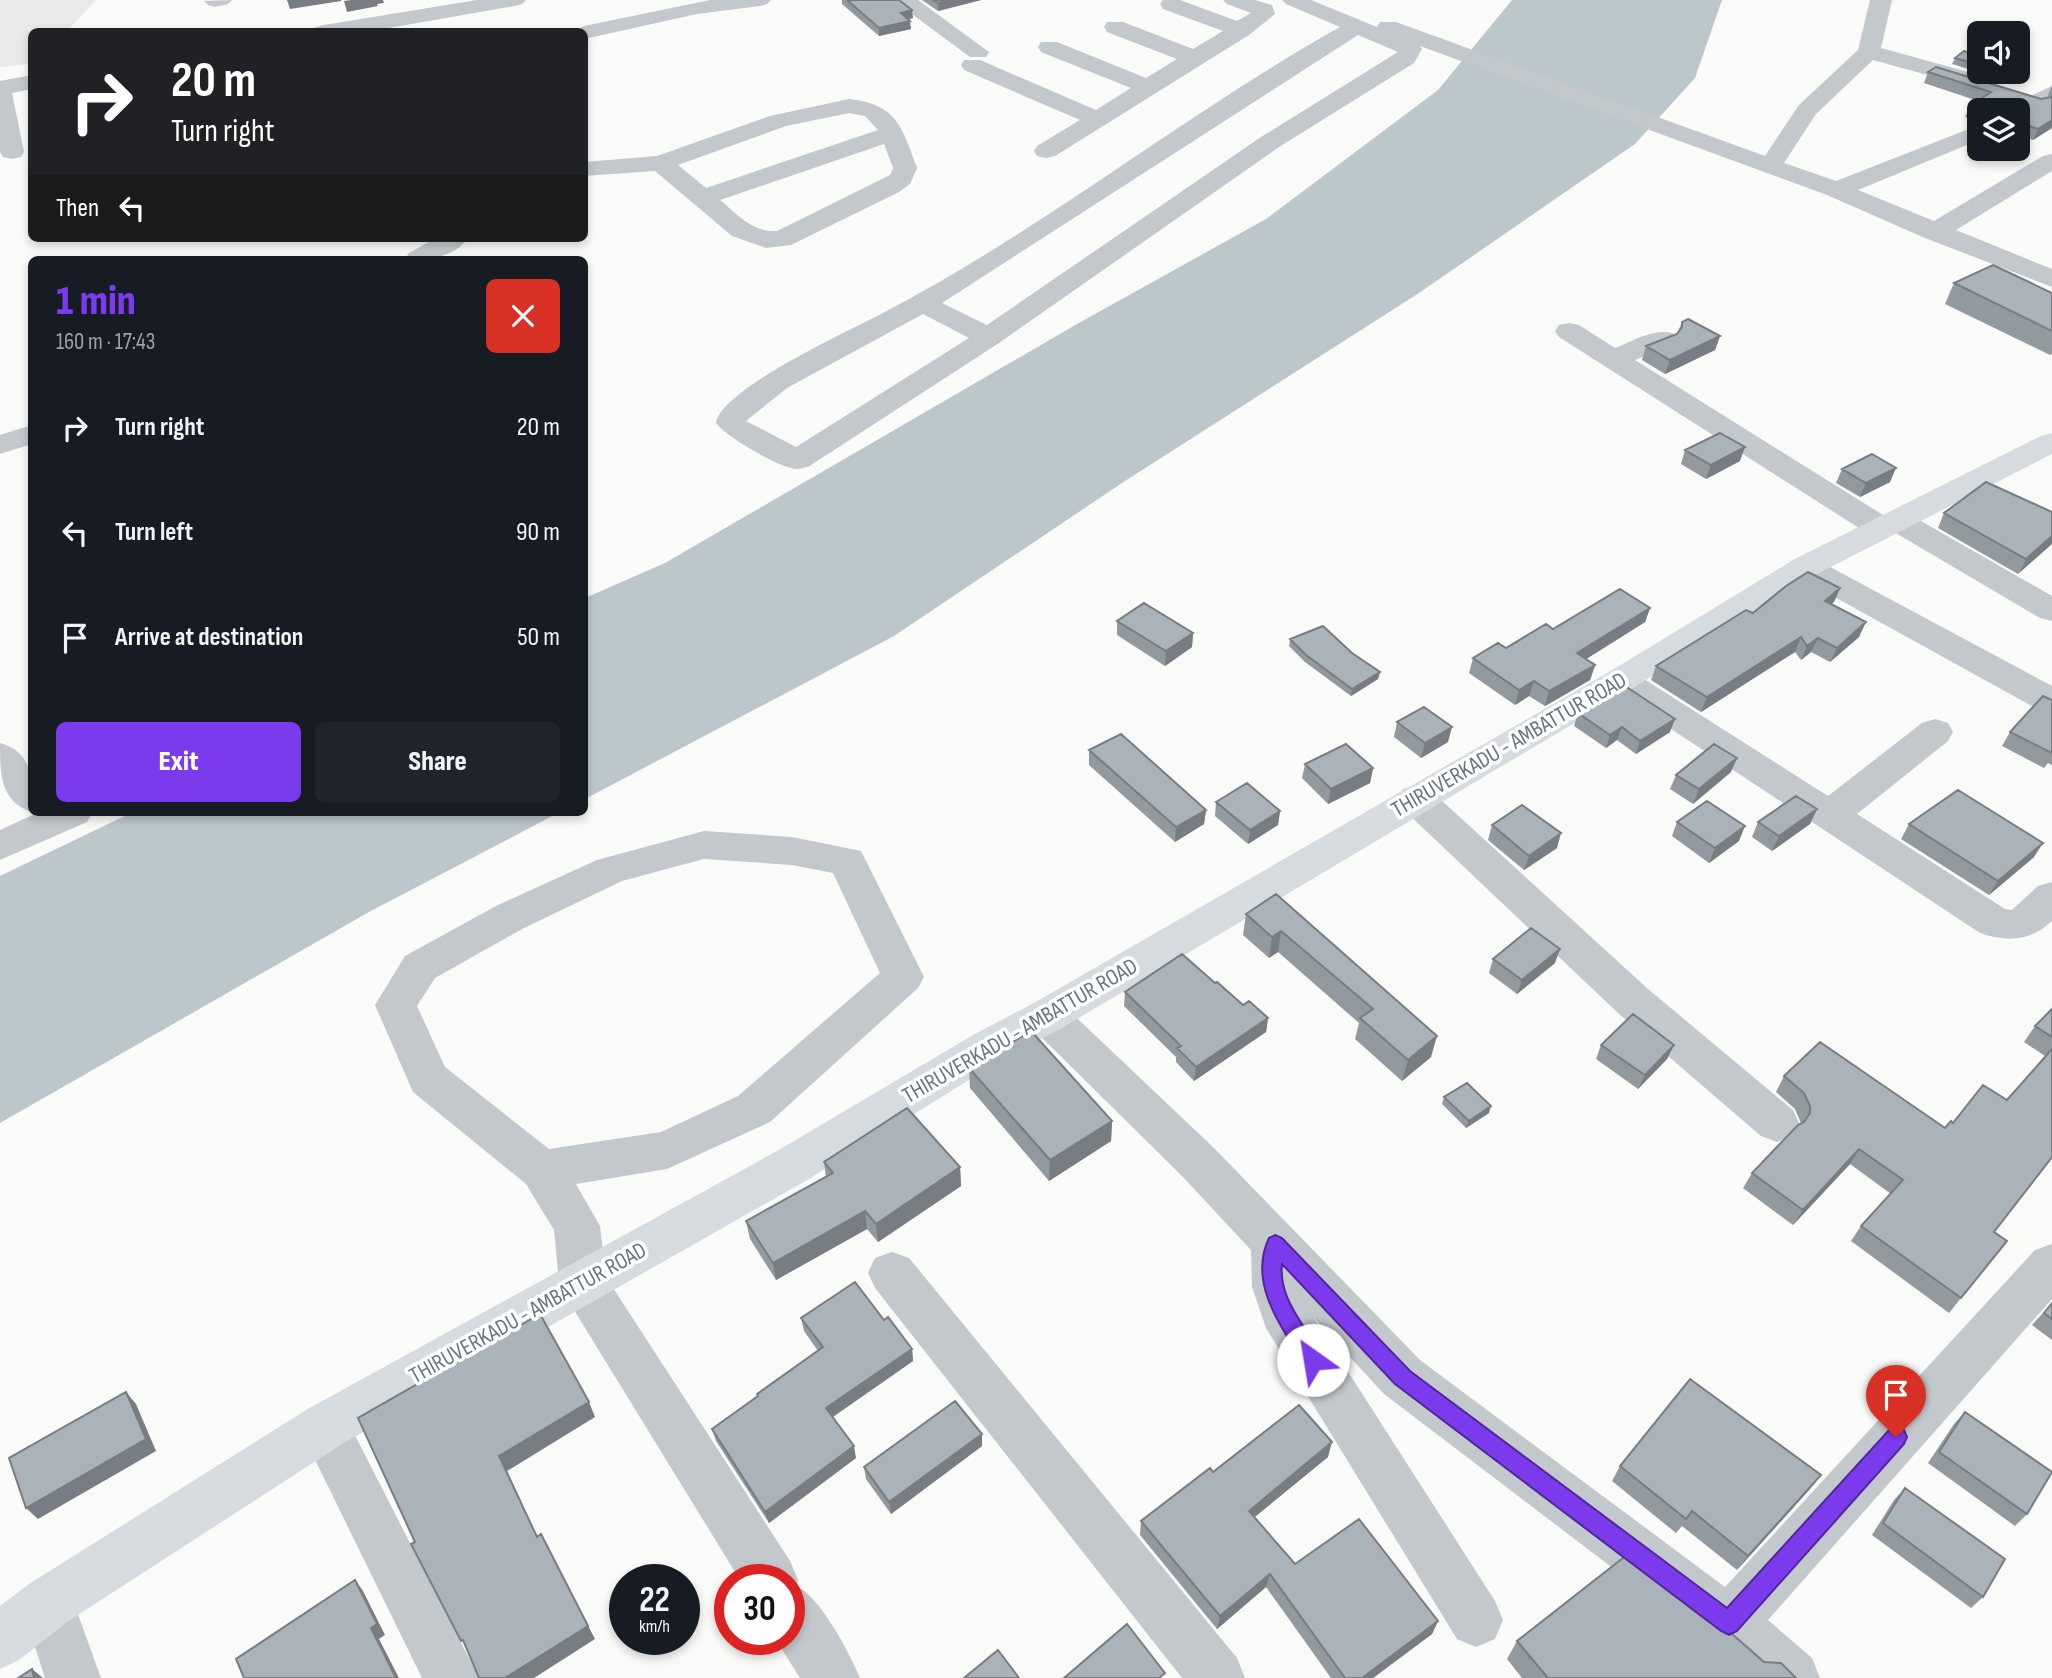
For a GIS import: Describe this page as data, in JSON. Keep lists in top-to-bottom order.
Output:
{
  "streets": {
    "main road": ["THIRUVERKADU - AMBATTUR ROAD"]
  },
  "page": {
    "turn": ["20 m", "Turn right"],
    "then": "Then",
    "heading": ["1 min", "160 m · 17:43"],
    "list": [
      {
        "name": "Turn right",
        "value": "20 m"
      },
      {
        "name": "Turn left",
        "value": "90 m"
      },
      {
        "name": "Arrive at destination",
        "value": "50 m"
      }
    ],
    "buttons": ["Exit", "Share"],
    "speed": "22 km/h",
    "limit": "30"
  }
}
